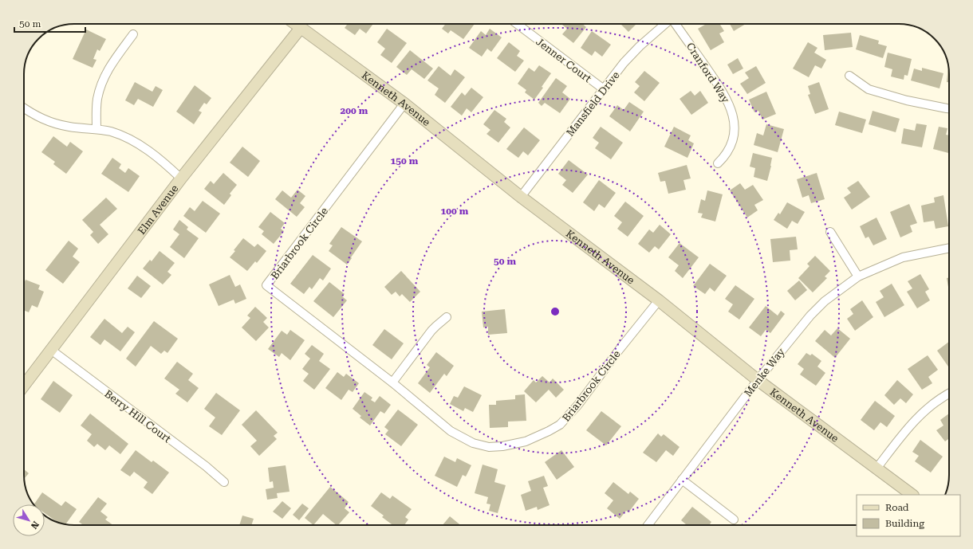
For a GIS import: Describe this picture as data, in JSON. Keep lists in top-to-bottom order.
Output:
{
  "streets": {
    "main road": ["Kenneth Avenue", "Elm Avenue"],
    "street": [
      "Jenner Court",
      "Cranford Way",
      "Mansfield Drive",
      "Briarbrook Circle",
      "Menke Way",
      "Berry Hill Court"
    ]
  },
  "crossings": [
    ["Jenner Court", "Mansfield Drive"],
    ["Kenneth Avenue", "Mansfield Drive"],
    ["Kenneth Avenue", "Elm Avenue"],
    ["Kenneth Avenue", "Briarbrook Circle"],
    ["Kenneth Avenue", "Menke Way"],
    ["Elm Avenue", "Berry Hill Court"]
  ],
  "legend": ["Road", "Building"],
  "scale_bar": "50 m",
  "north": "bottom right",
  "rings": [
    "200 m",
    "150 m",
    "100 m",
    "50 m"
  ]
}
